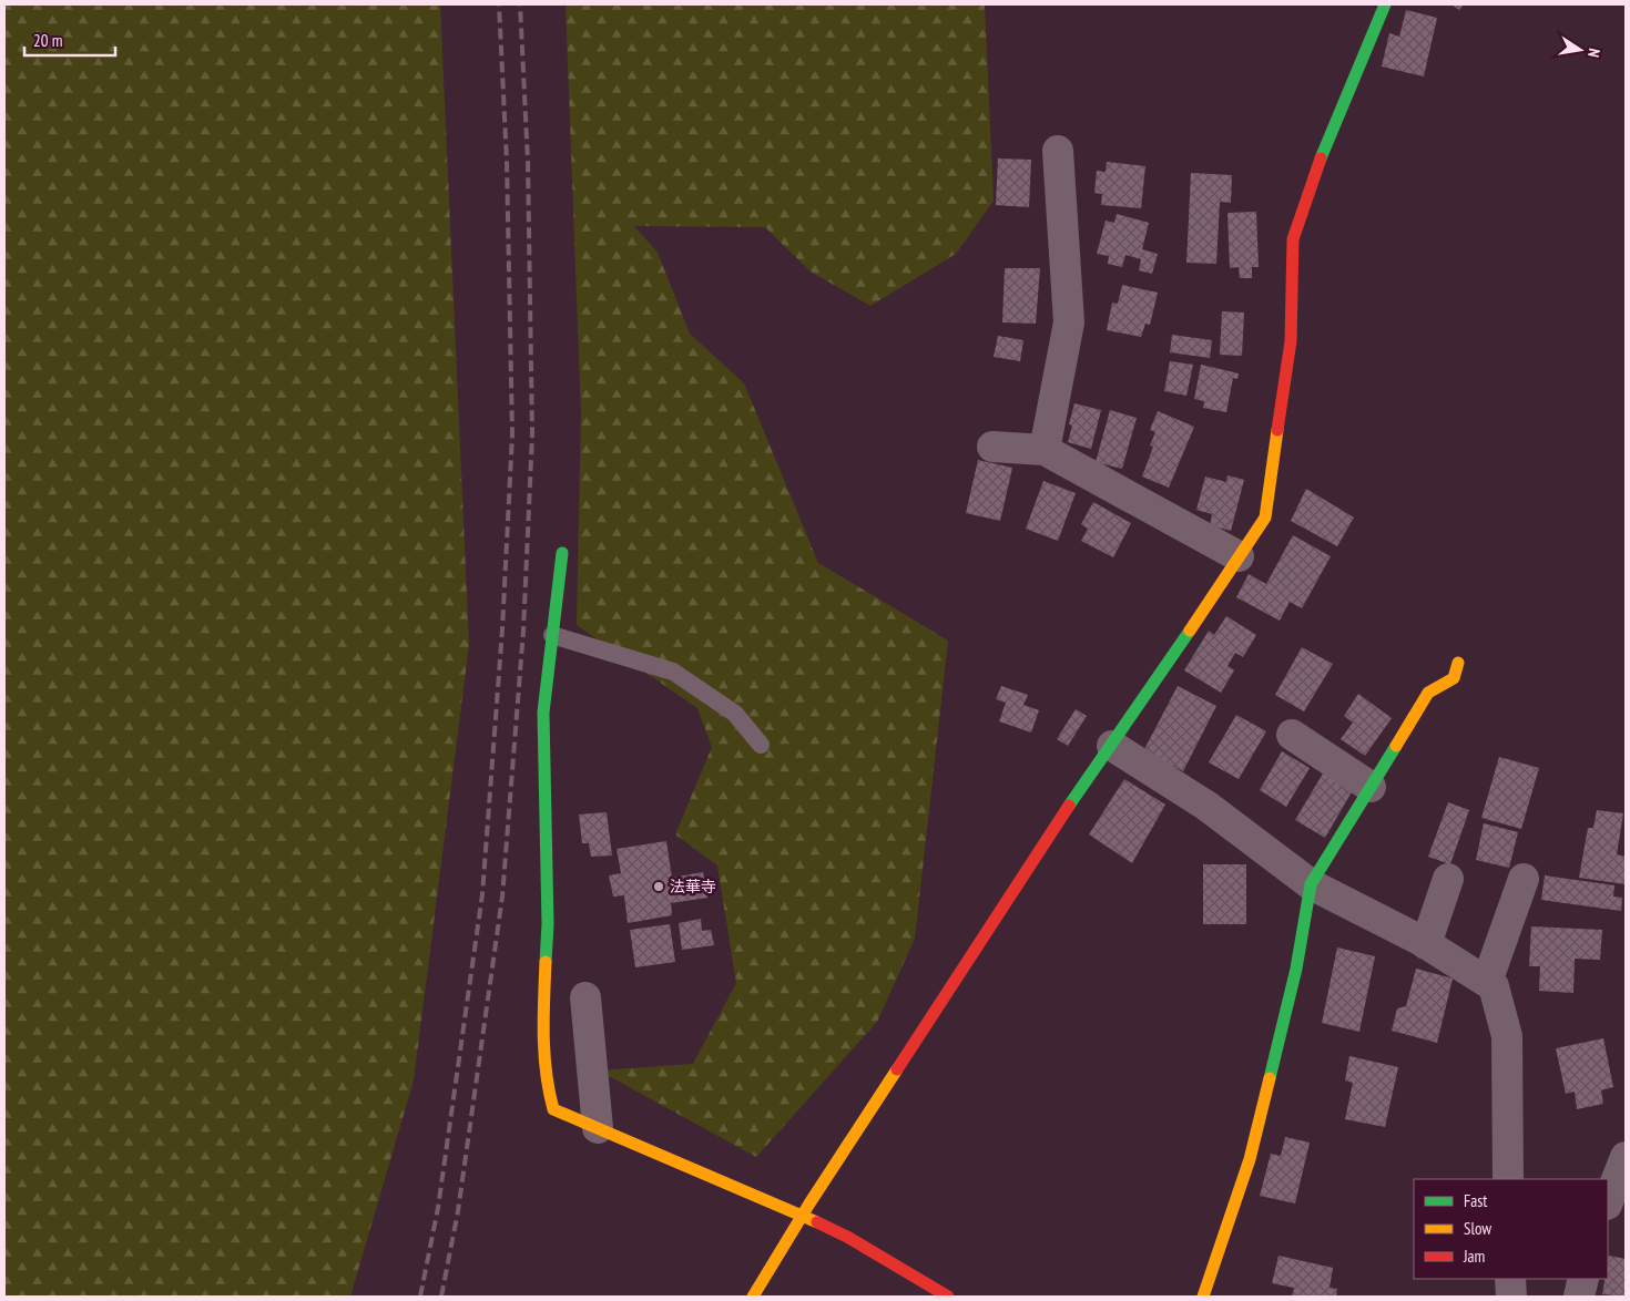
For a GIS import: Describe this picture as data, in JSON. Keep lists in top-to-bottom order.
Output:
{
  "places": ["法華寺"],
  "legend": ["Fast", "Slow", "Jam"],
  "scale_bar": "20 m",
  "north": "right"
}
